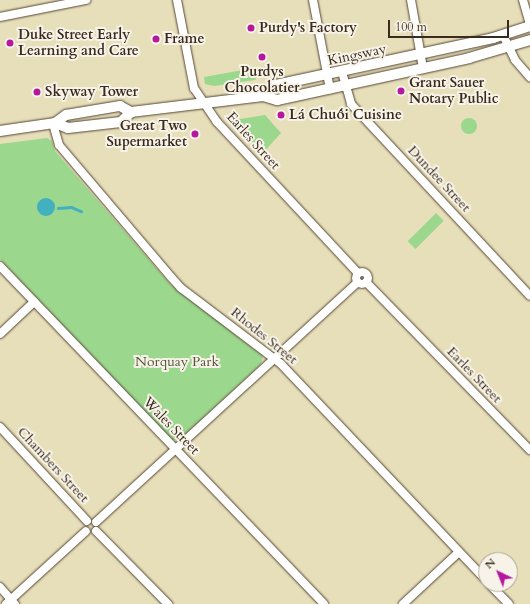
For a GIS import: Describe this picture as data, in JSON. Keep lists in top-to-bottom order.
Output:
{
  "streets": {
    "main road": ["Kingsway"],
    "street": [
      "Earles Street",
      "Dundee Street",
      "Rhodes Street",
      "Wales Street",
      "Chambers Street"
    ]
  },
  "crossings": [
    ["Kingsway", "Earles Street"],
    ["Kingsway", "Dundee Street"],
    ["Kingsway", "Rhodes Street"]
  ],
  "parks": ["Norquay Park"],
  "places": [
    "Purdy's Factory",
    "Frame",
    "Duke Street Early Learning and Care",
    "Purdys Chocolatier",
    "Grant Sauer Notary Public",
    "Skyway Tower",
    "Lá Chuối Cuisine",
    "Great Two Supermarket"
  ],
  "scale_bar": "100 m",
  "north": "top left"
}
